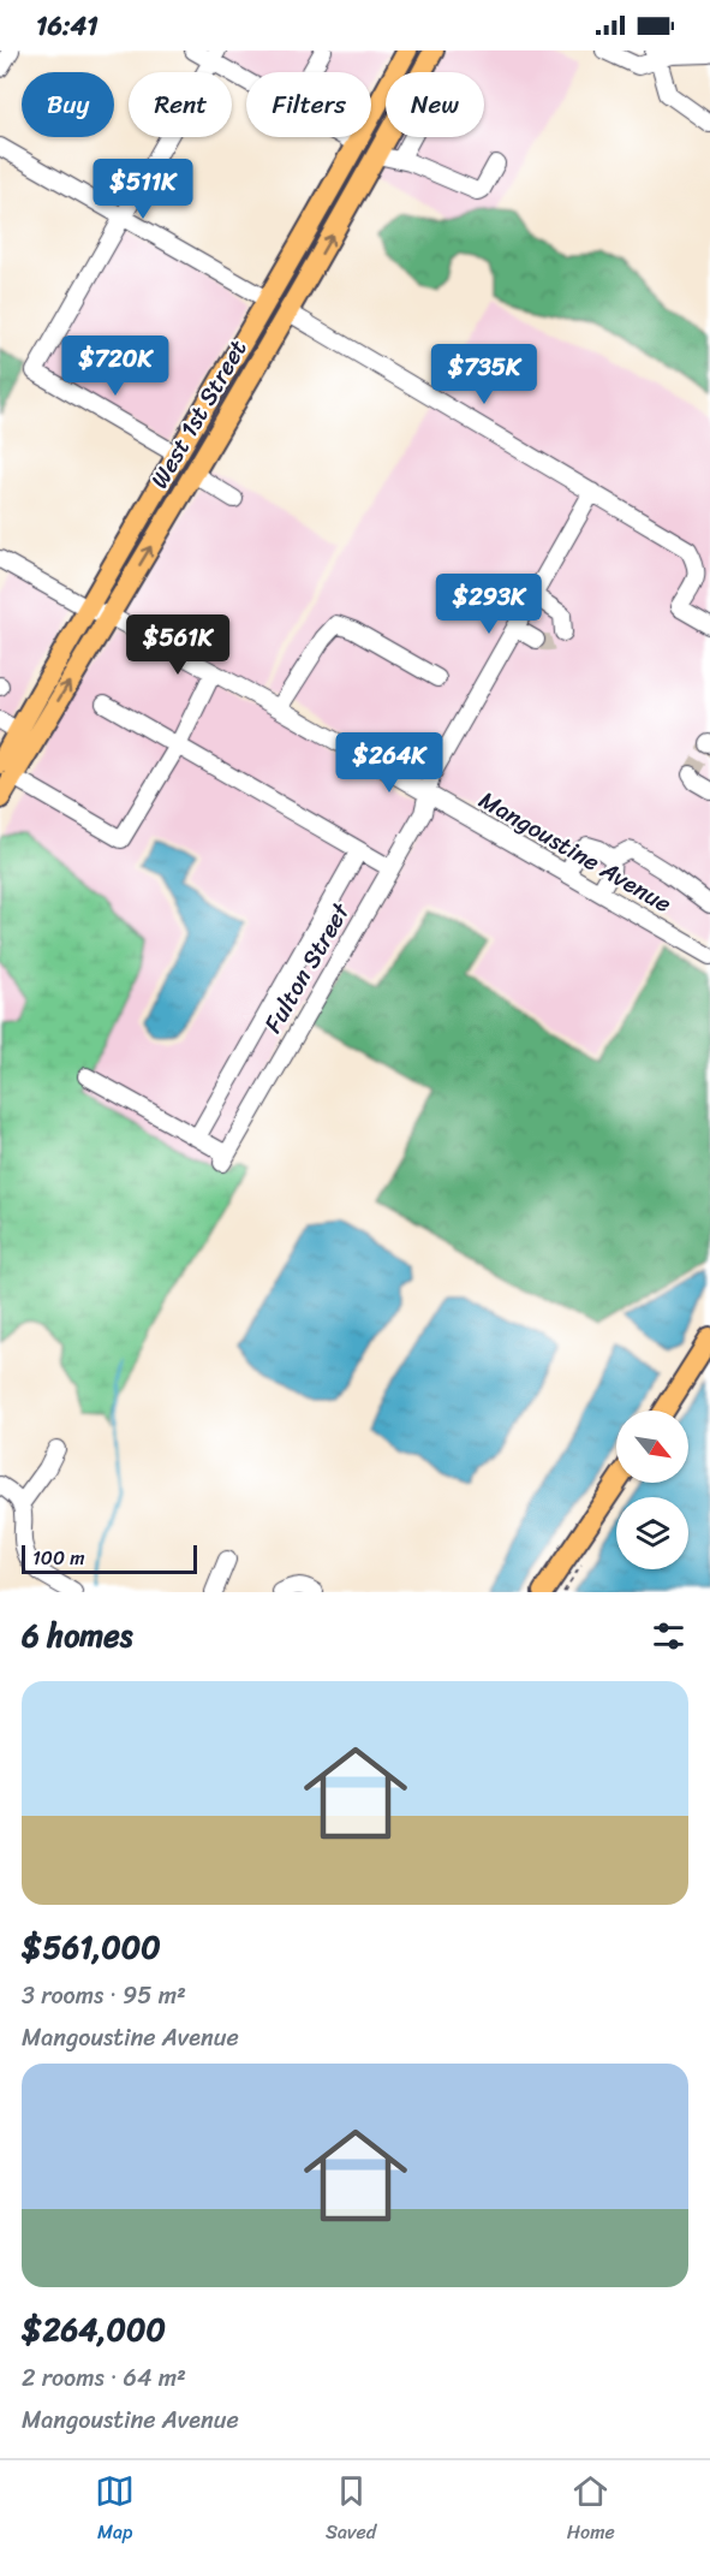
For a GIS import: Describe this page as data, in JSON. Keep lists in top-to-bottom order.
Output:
{
  "streets": {
    "main road": ["West 1st Street"],
    "street": ["Mangoustine Avenue", "Fulton Street"]
  },
  "crossings": [
    ["West 1st Street", "Mangoustine Avenue"],
    ["Mangoustine Avenue", "Fulton Street"]
  ],
  "scale_bar": "100 m",
  "north": "bottom right",
  "page": {
    "status": "16:41",
    "chip": [
      "Buy",
      "Rent",
      "Filters",
      "New"
    ],
    "price": [
      "$511K",
      "$720K",
      "$735K",
      "$293K",
      "$561K",
      "$264K"
    ],
    "scale": "100 m",
    "heading": "6 homes",
    "list": [
      {
        "name": "$561,000",
        "note": "3 rooms · 95 m² · Mangoustine Avenue"
      },
      {
        "name": "$264,000",
        "note": "2 rooms · 64 m² · Mangoustine Avenue"
      }
    ],
    "tabs": ["Map", "Saved", "Home"]
  }
}
